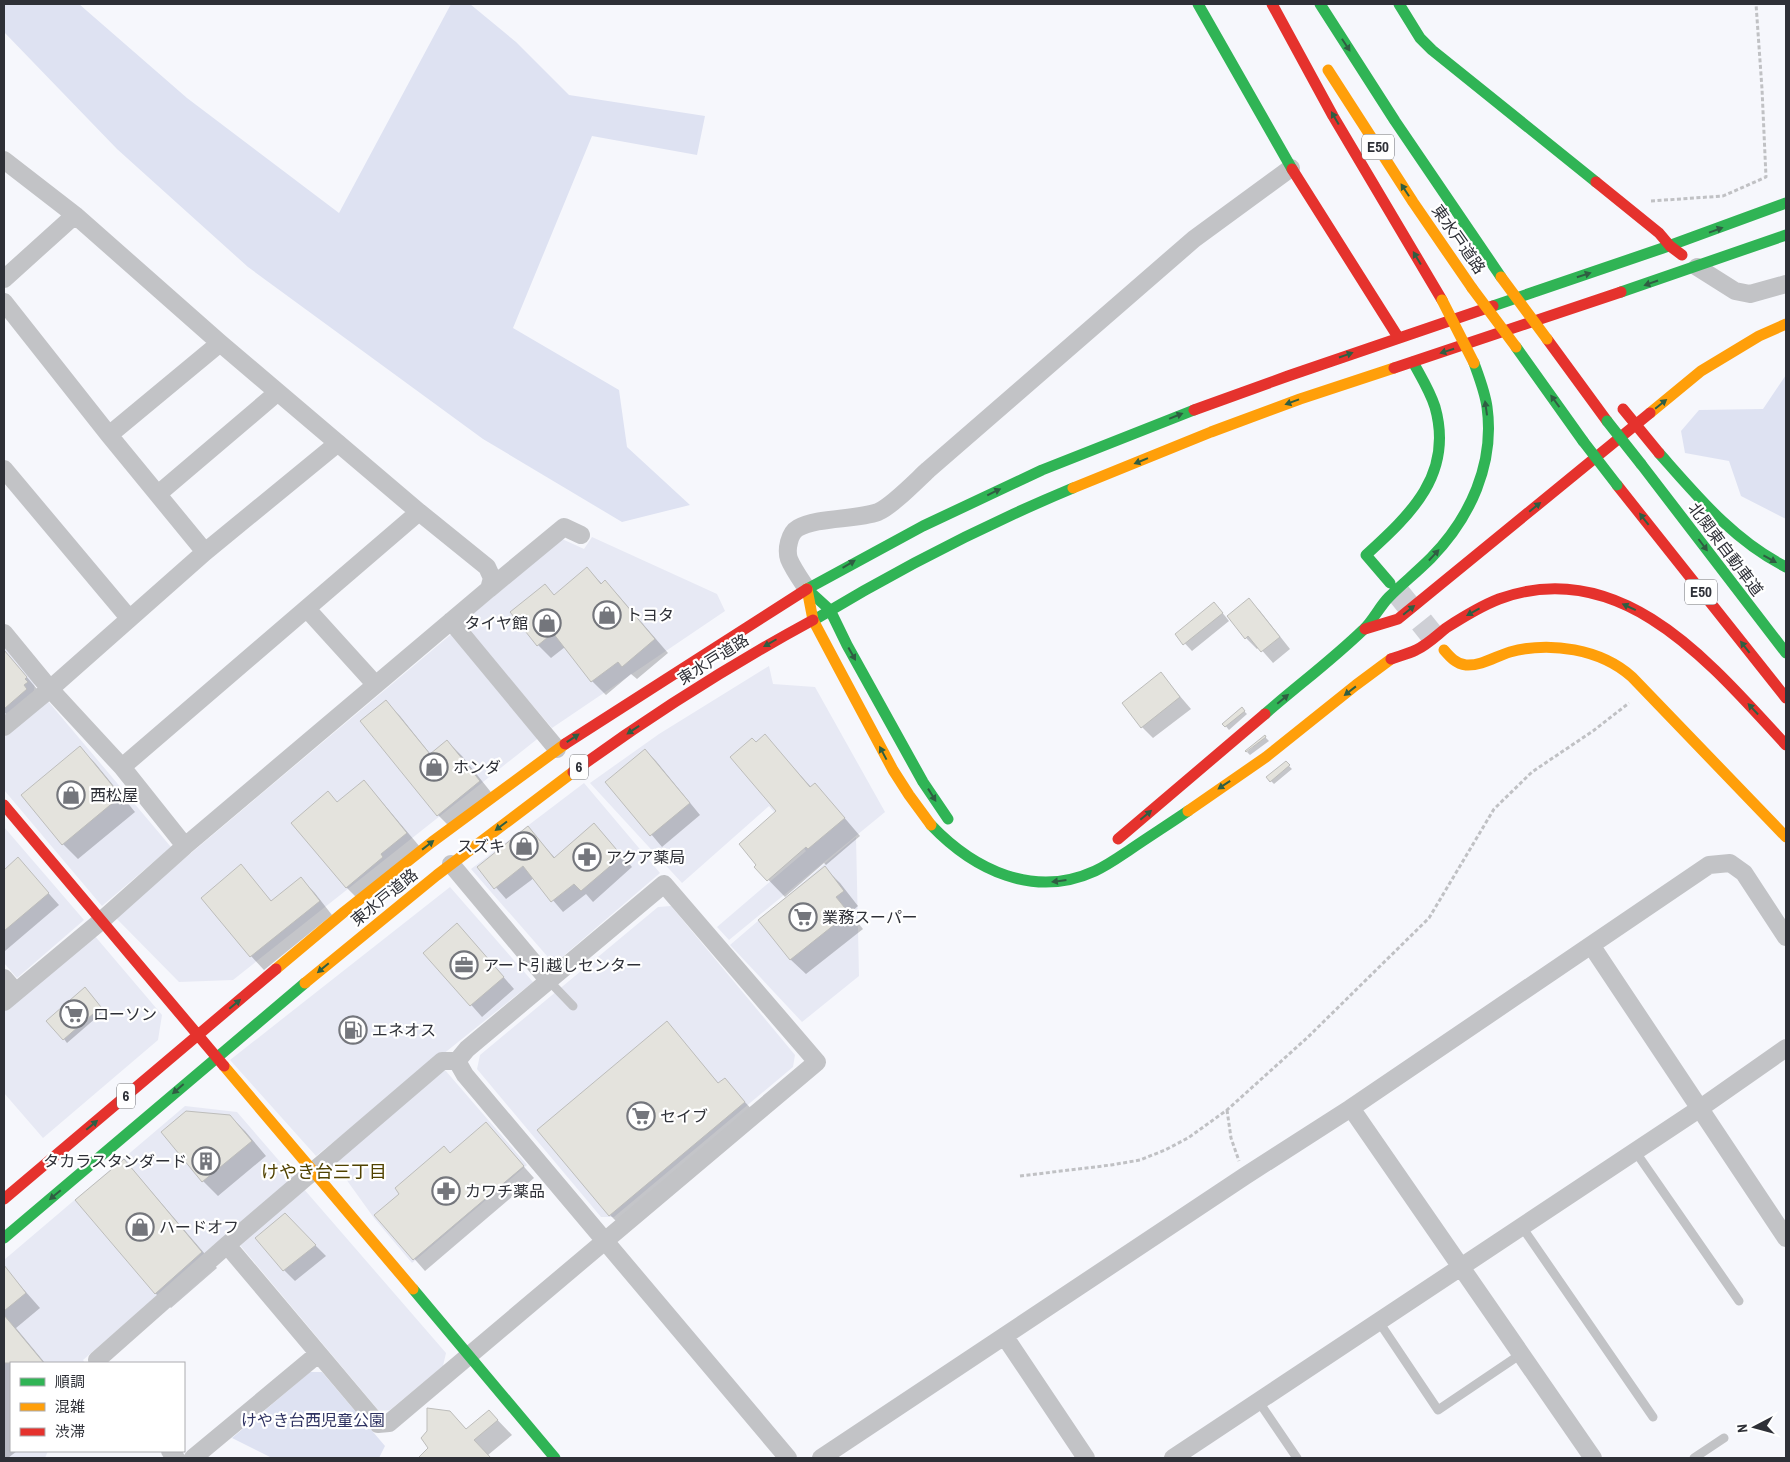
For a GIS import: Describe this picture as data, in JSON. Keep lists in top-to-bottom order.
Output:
{
  "streets": {
    "main road": [
      "E50",
      "東水戸道路",
      "北関東自動車道",
      "6"
    ]
  },
  "crossings": [
    ["東水戸道路", "北関東自動車道"]
  ],
  "districts": ["けやき台三丁目"],
  "parks": ["けやき台西児童公園"],
  "places": {
    "shop": [
      "トヨタ",
      "タイヤ館",
      "ホンダ",
      "西松屋",
      "スズキ",
      "ハードオフ"
    ],
    "pharmacy": ["アクア薬局", "カワチ薬品"],
    "supermarket": ["業務スーパー", "ローソン", "セイブ"],
    "office": ["アート引越しセンター"],
    "fuel station": ["エネオス"],
    "building": ["タカラスタンダード"]
  },
  "legend": ["順調", "混雑", "渋滞"],
  "north": "left"
}
